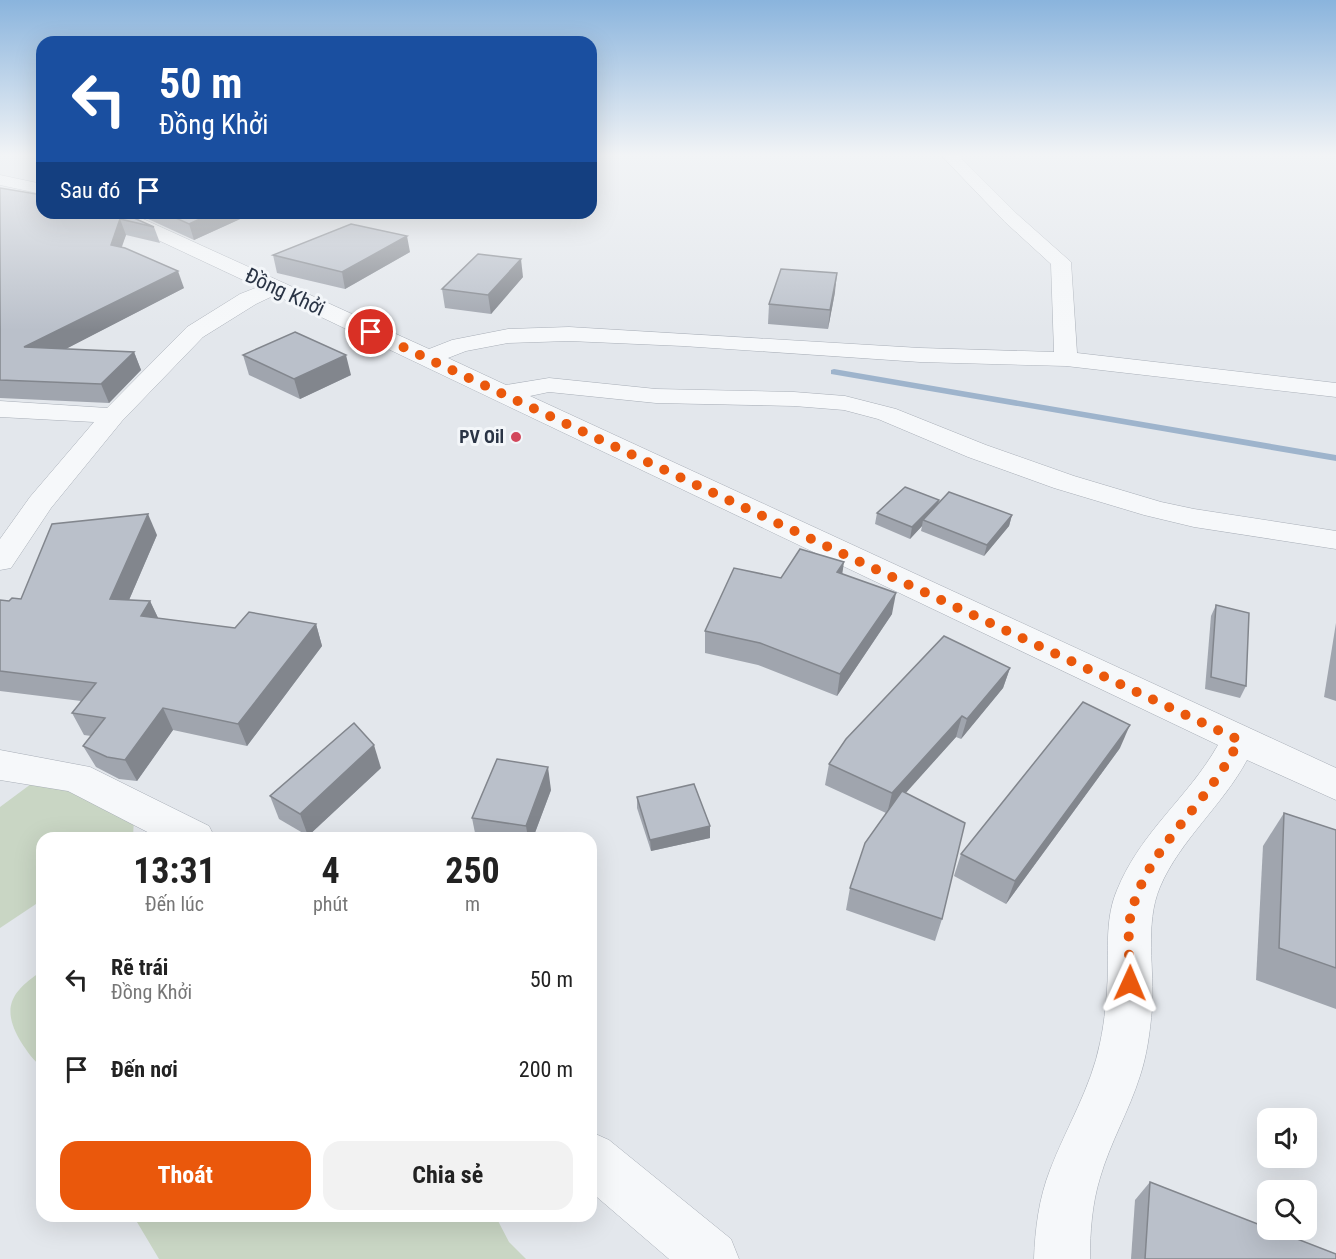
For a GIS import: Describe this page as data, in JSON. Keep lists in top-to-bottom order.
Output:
{
  "streets": {
    "street": ["Đồng Khởi"]
  },
  "places": ["PV Oil"],
  "page": {
    "turn": ["50 m", "Đồng Khởi"],
    "then": "Sau đó",
    "eta": [
      "13:31",
      "Đến lúc",
      "4",
      "phút",
      "250",
      "m"
    ],
    "list": [
      {
        "name": "Rẽ trái",
        "note": "Đồng Khởi",
        "value": "50 m"
      },
      {
        "name": "Đến nơi",
        "value": "200 m"
      }
    ],
    "buttons": ["Thoát", "Chia sẻ"]
  }
}
